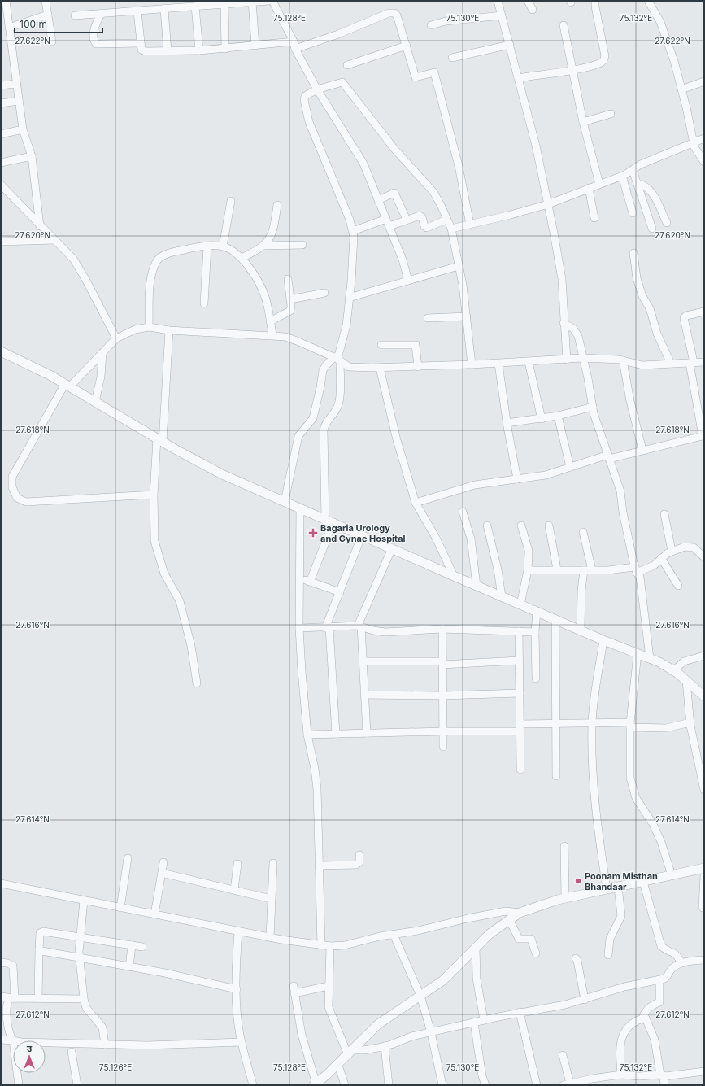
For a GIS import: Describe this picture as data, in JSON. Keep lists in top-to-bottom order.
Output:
{
  "places": {
    "health": ["Bagaria Urology and Gynae Hospital"],
    "other": ["Poonam Misthan Bhandaar"]
  },
  "scale_bar": "100 m",
  "north": "top",
  "coordinates": [
    "75.128°E",
    "75.130°E",
    "75.132°E",
    "27.622°N",
    "27.620°N",
    "27.618°N",
    "27.616°N",
    "27.614°N",
    "27.612°N",
    "75.126°E"
  ]
}
